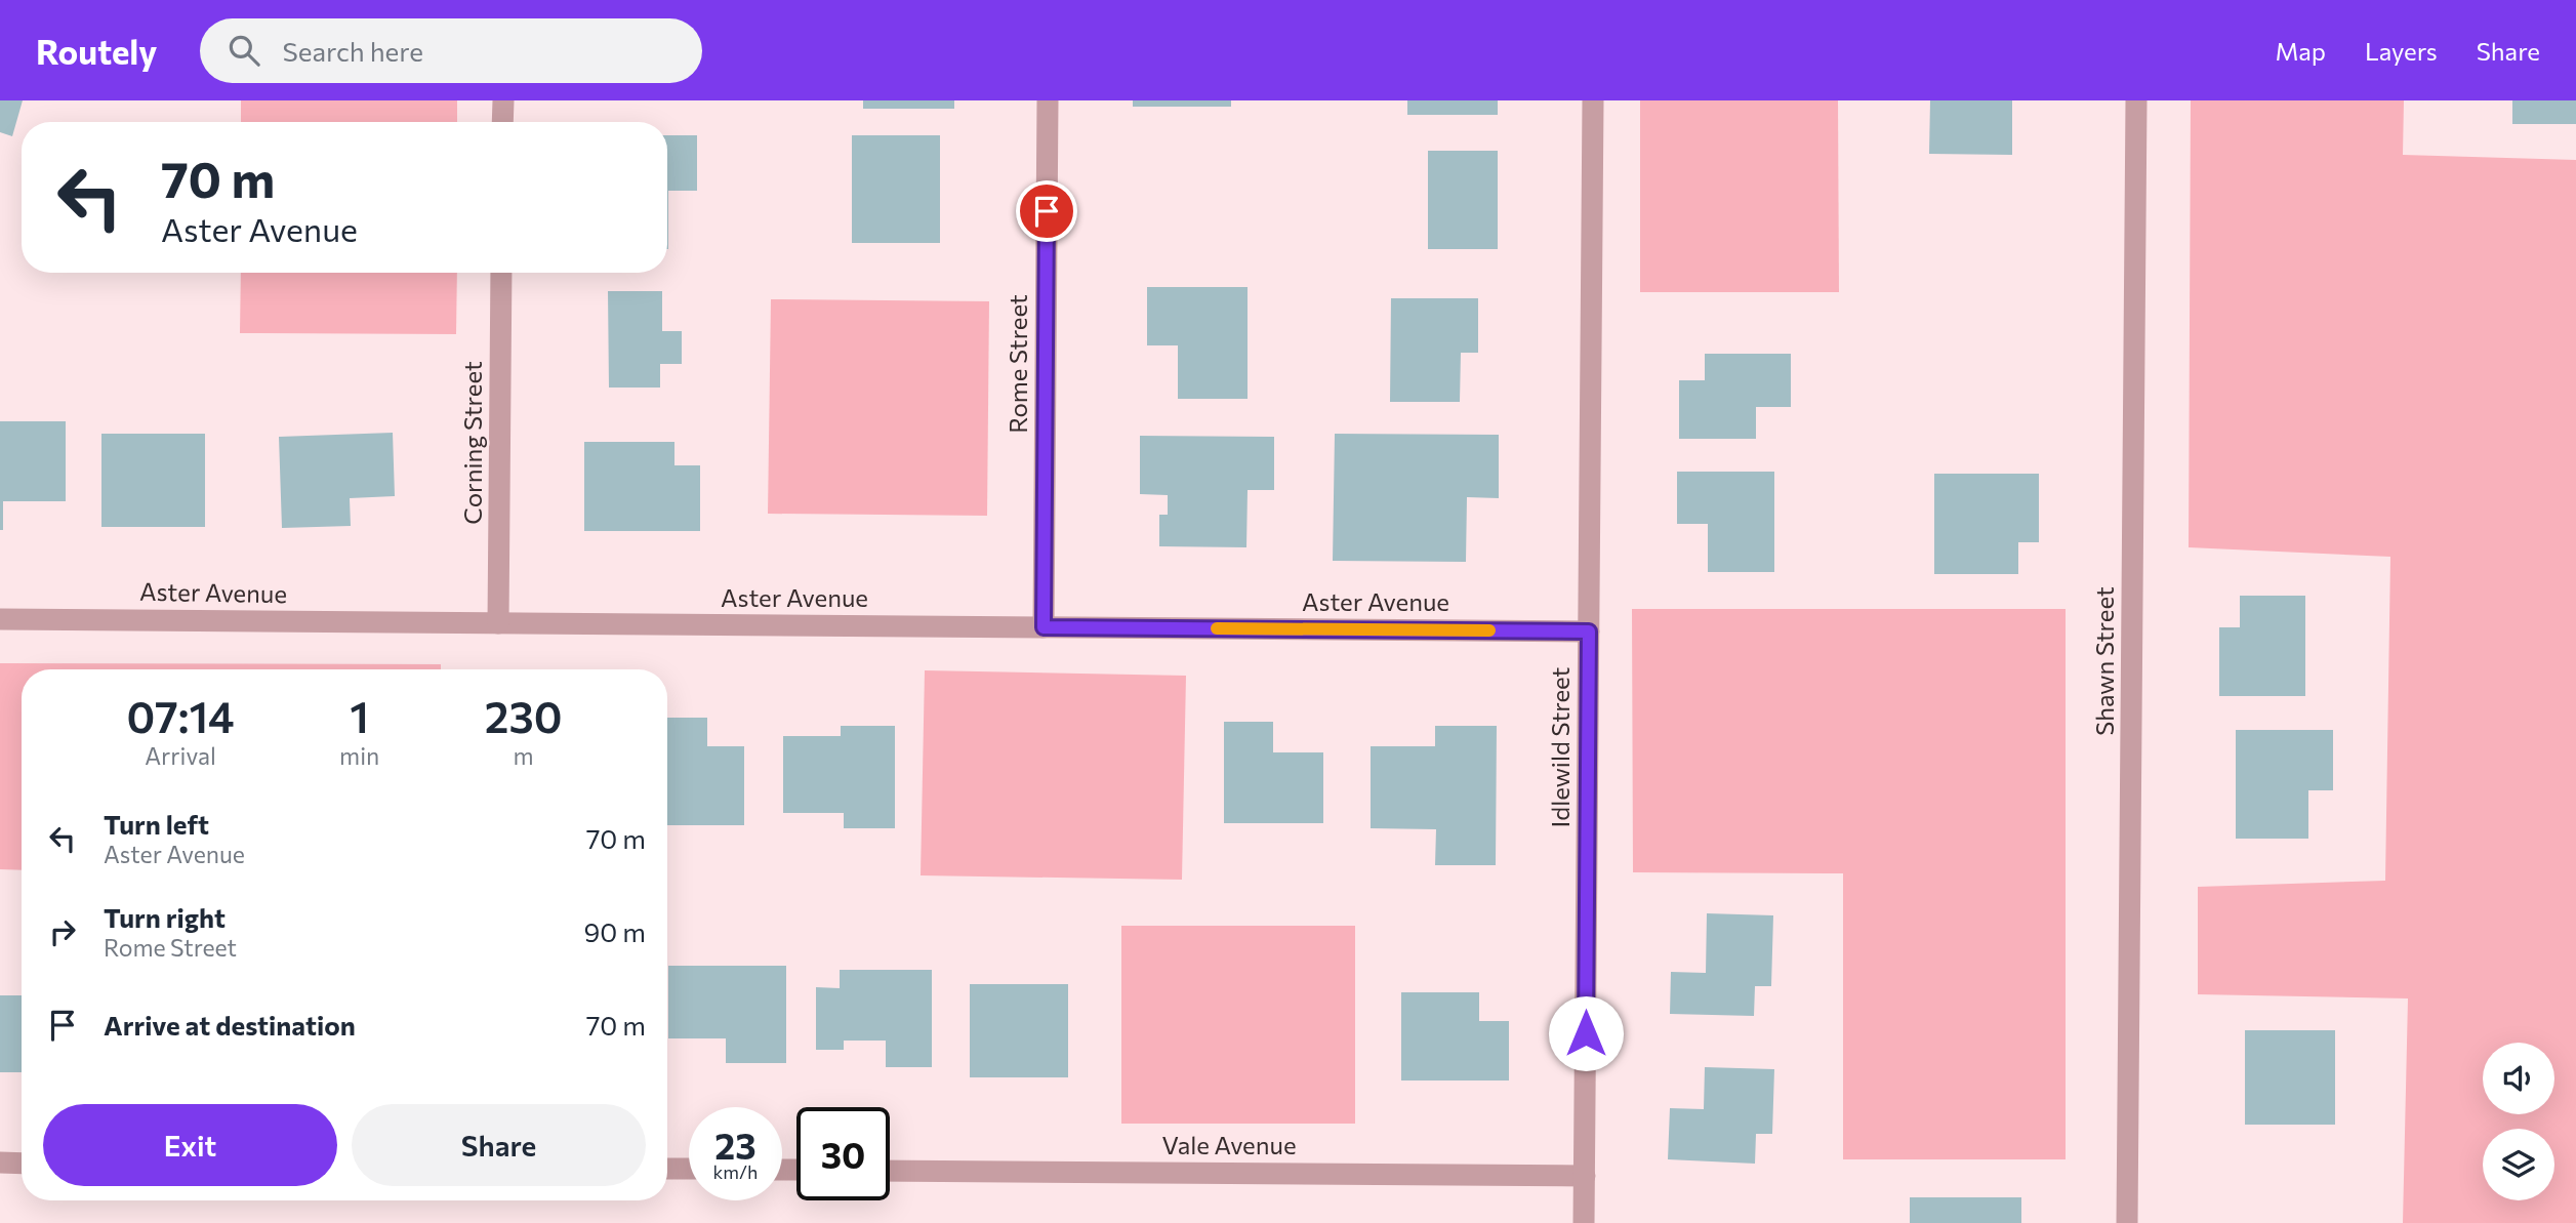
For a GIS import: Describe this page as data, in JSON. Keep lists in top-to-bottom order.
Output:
{
  "streets": {
    "street": [
      "Rome Street",
      "Corning Street",
      "Aster Avenue",
      "Shawn Street",
      "Idlewild Street",
      "Vale Avenue"
    ]
  },
  "crossings": [
    ["Rome Street", "Aster Avenue"],
    ["Corning Street", "Aster Avenue"],
    ["Aster Avenue", "Idlewild Street"],
    ["Idlewild Street", "Vale Avenue"]
  ],
  "page": {
    "header": "Routely",
    "search": "Search here",
    "nav": ["Map", "Layers", "Share"],
    "turn": ["70 m", "Aster Avenue"],
    "eta": [
      "07:14",
      "Arrival",
      "1",
      "min",
      "230",
      "m"
    ],
    "list": [
      {
        "name": "Turn left",
        "note": "Aster Avenue",
        "value": "70 m"
      },
      {
        "name": "Turn right",
        "note": "Rome Street",
        "value": "90 m"
      },
      {
        "name": "Arrive at destination",
        "value": "70 m"
      }
    ],
    "buttons": ["Exit", "Share"],
    "speed": "23 km/h",
    "limit": "30"
  }
}
